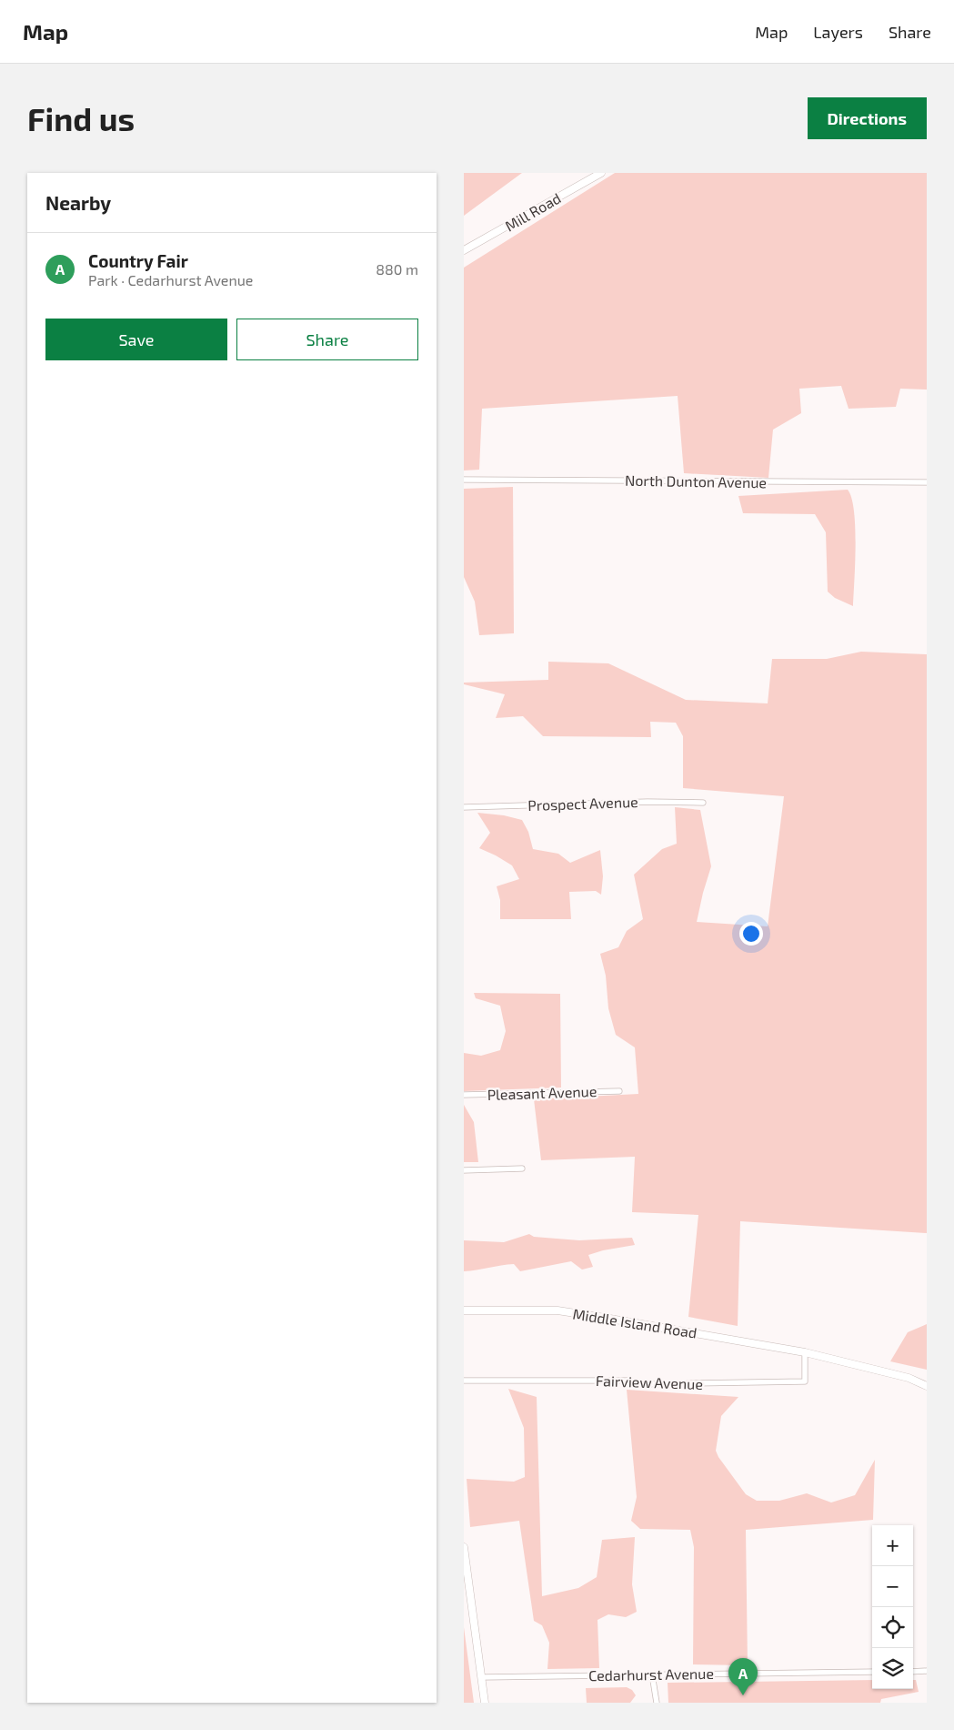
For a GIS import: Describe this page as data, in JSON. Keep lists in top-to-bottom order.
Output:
{
  "streets": {
    "street": [
      "Mill Road",
      "North Dunton Avenue",
      "Prospect Avenue",
      "Pleasant Avenue",
      "Middle Island Road",
      "Fairview Avenue",
      "Cedarhurst Avenue"
    ]
  },
  "crossings": [
    ["Middle Island Road", "Fairview Avenue"]
  ],
  "page": {
    "header": "Map",
    "nav": ["Map", "Layers", "Share"],
    "buttons": [
      "Directions",
      ["Save", "Share"]
    ],
    "title": "Find us",
    "heading": "Nearby",
    "list": [
      {
        "mark": "A",
        "name": "Country Fair",
        "note": "Park · Cedarhurst Avenue",
        "value": "880 m"
      }
    ],
    "map_buttons": ["+", "−"],
    "pins": "A"
  }
}
